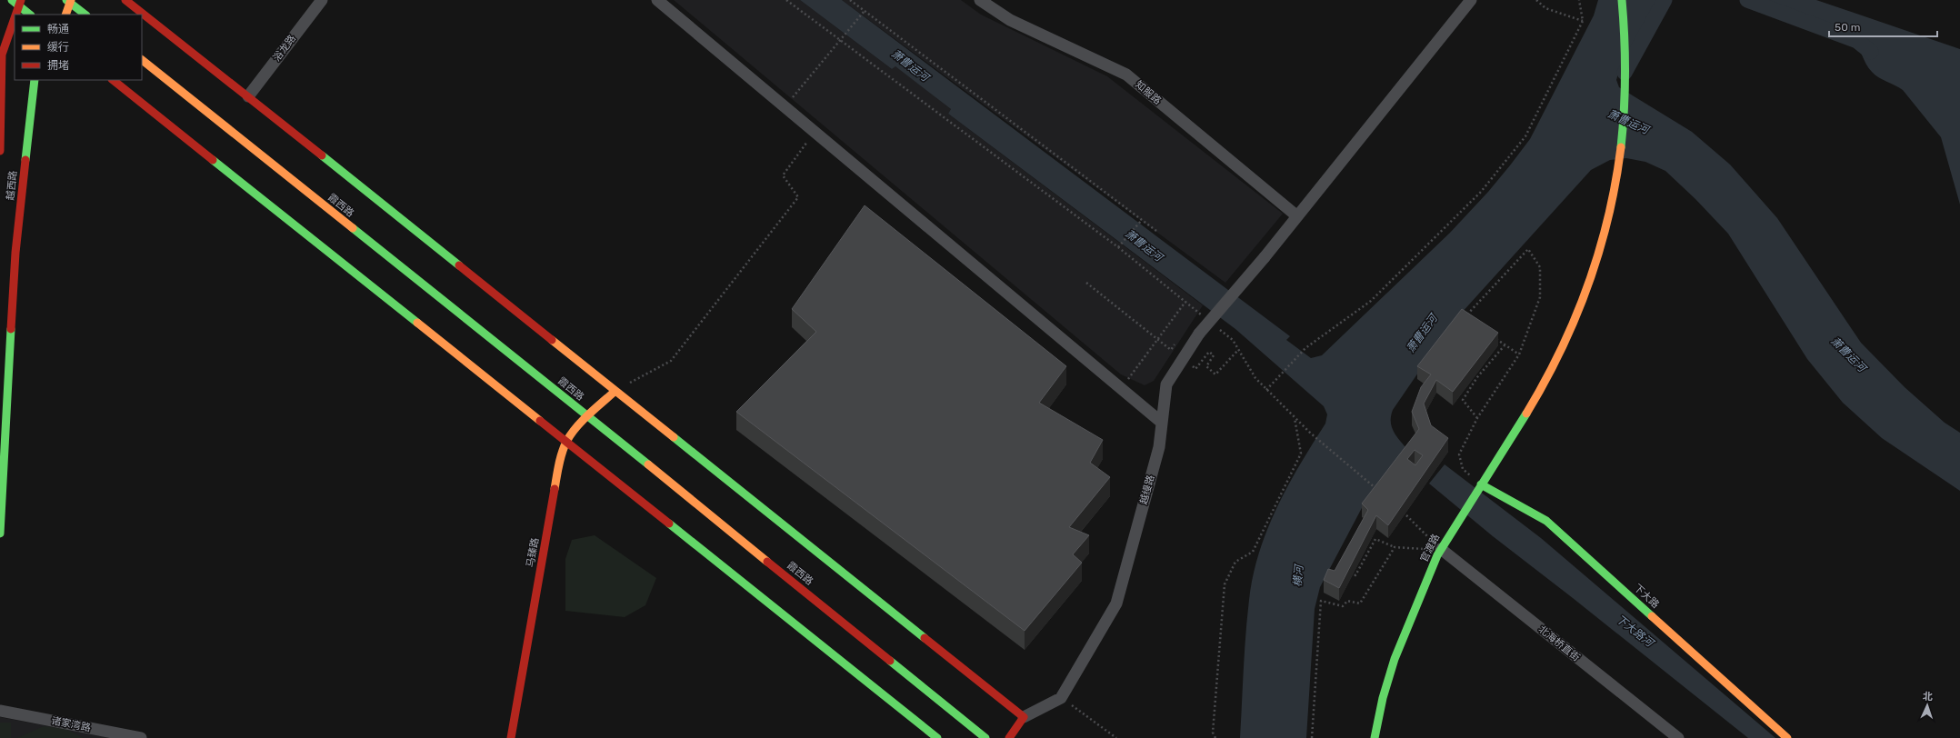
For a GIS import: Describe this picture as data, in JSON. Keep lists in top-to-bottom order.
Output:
{
  "streets": {
    "main road": [
      "越西路",
      "霞西路",
      "官渡路",
      "马臻路",
      "下大路"
    ],
    "street": [
      "浴龙路",
      "知服路",
      "越缦路",
      "北海桥直街",
      "诸家湾路"
    ]
  },
  "crossings": [
    ["知服路", "越缦路"],
    ["霞西路", "马臻路"],
    ["官渡路", "下大路"],
    ["官渡路", "北海桥直街"]
  ],
  "water": ["萧曹运河", "横河", "下大路河"],
  "legend": ["畅通", "缓行", "拥堵"],
  "scale_bar": "50 m",
  "north": "top"
}
